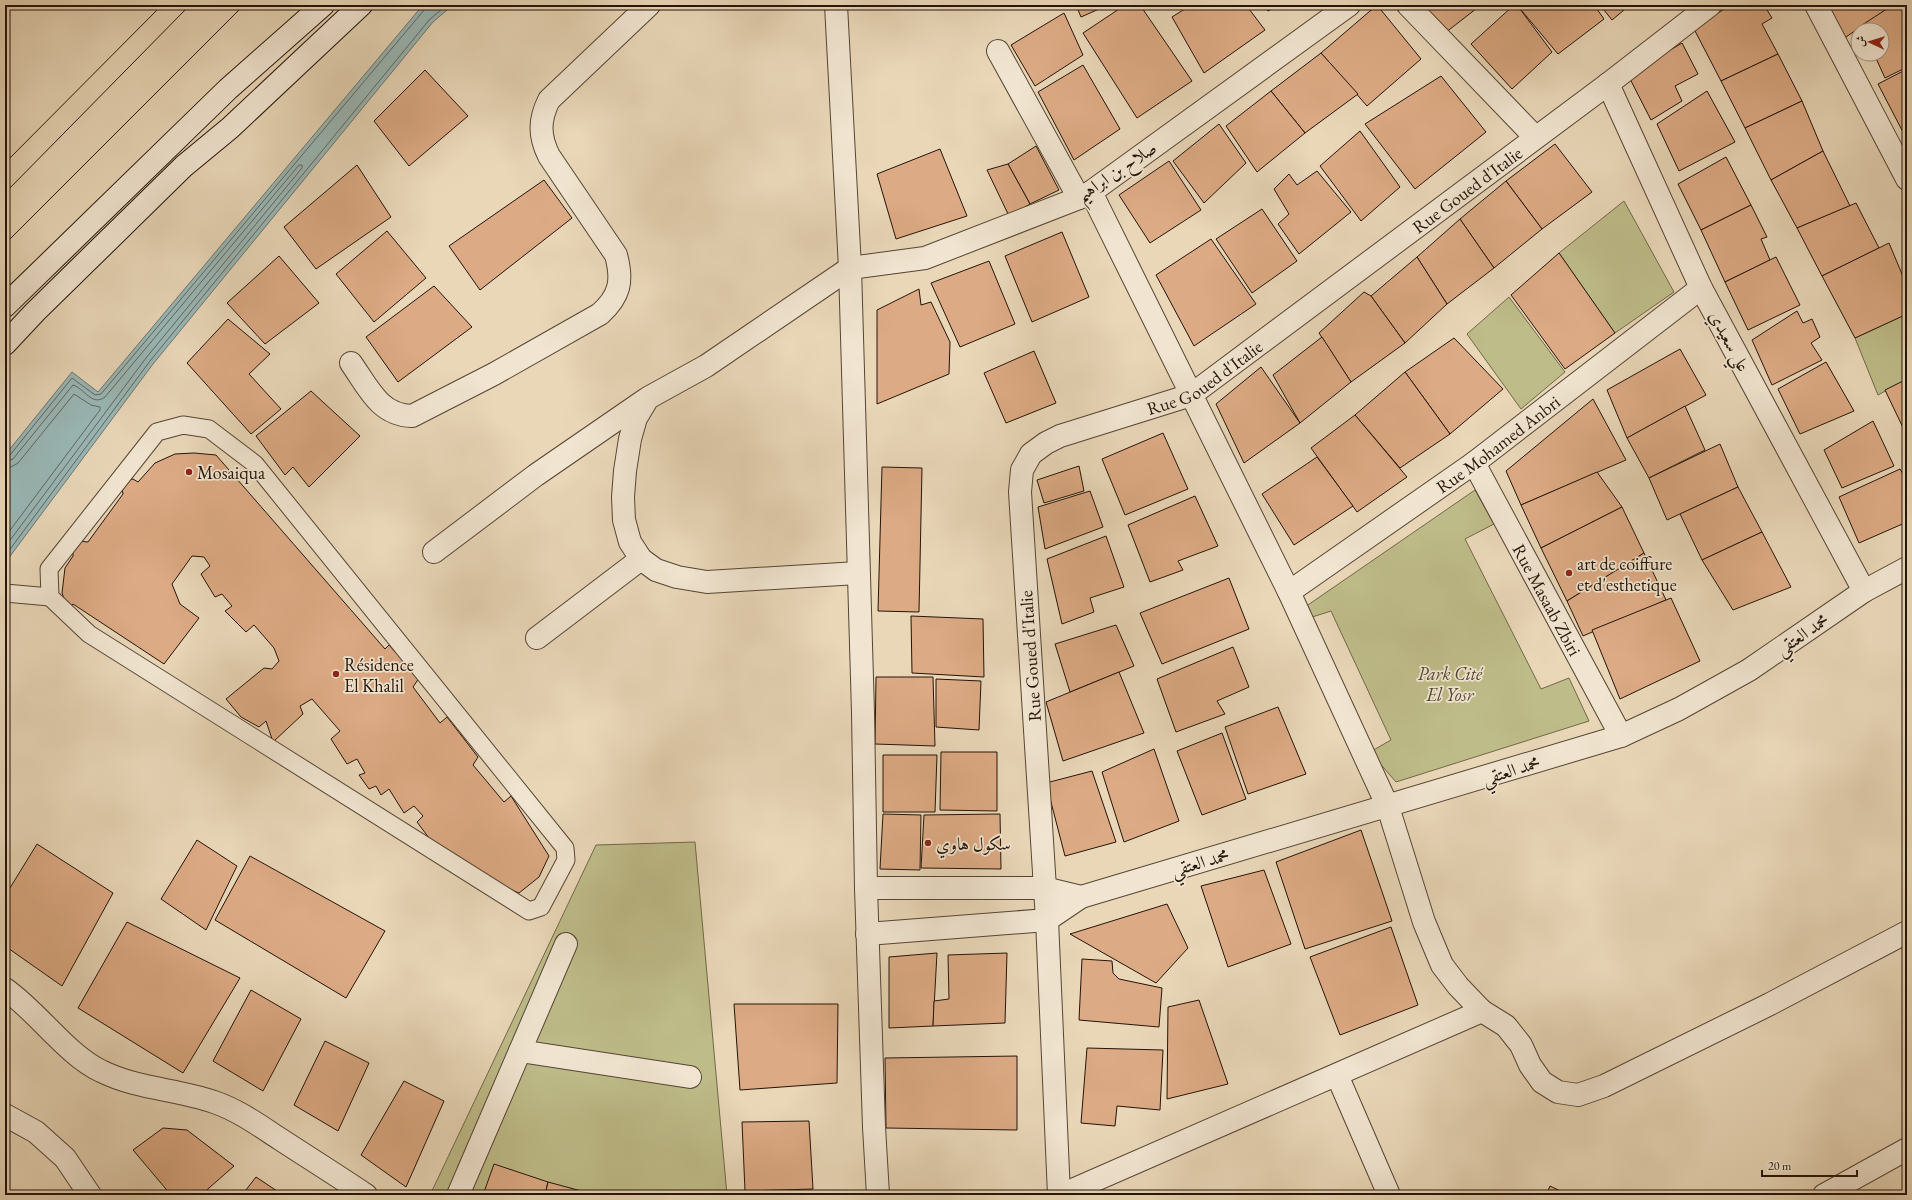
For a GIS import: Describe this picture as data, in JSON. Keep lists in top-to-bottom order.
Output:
{
  "streets": {
    "street": [
      "صلاح بن ابراهيم",
      "Rue Goued d'Italie",
      "علي سعيدي",
      "Rue Mohamed Anbri",
      "Rue Masaab Zbiri",
      "محمد العتقي"
    ]
  },
  "crossings": [
    ["Rue Goued d'Italie", "علي سعيدي"],
    ["Rue Goued d'Italie", "محمد العتقي"],
    ["علي سعيدي", "Rue Mohamed Anbri"],
    ["علي سعيدي", "محمد العتقي"],
    ["Rue Mohamed Anbri", "Rue Masaab Zbiri"],
    ["Rue Masaab Zbiri", "محمد العتقي"]
  ],
  "parks": ["Park Cité El Yosr"],
  "places": [
    "Mosaiqua",
    "art de coiffure et d'esthetique",
    "Résidence El Khalil",
    "سكول هاوي"
  ],
  "scale_bar": "20 m",
  "north": "left"
}
